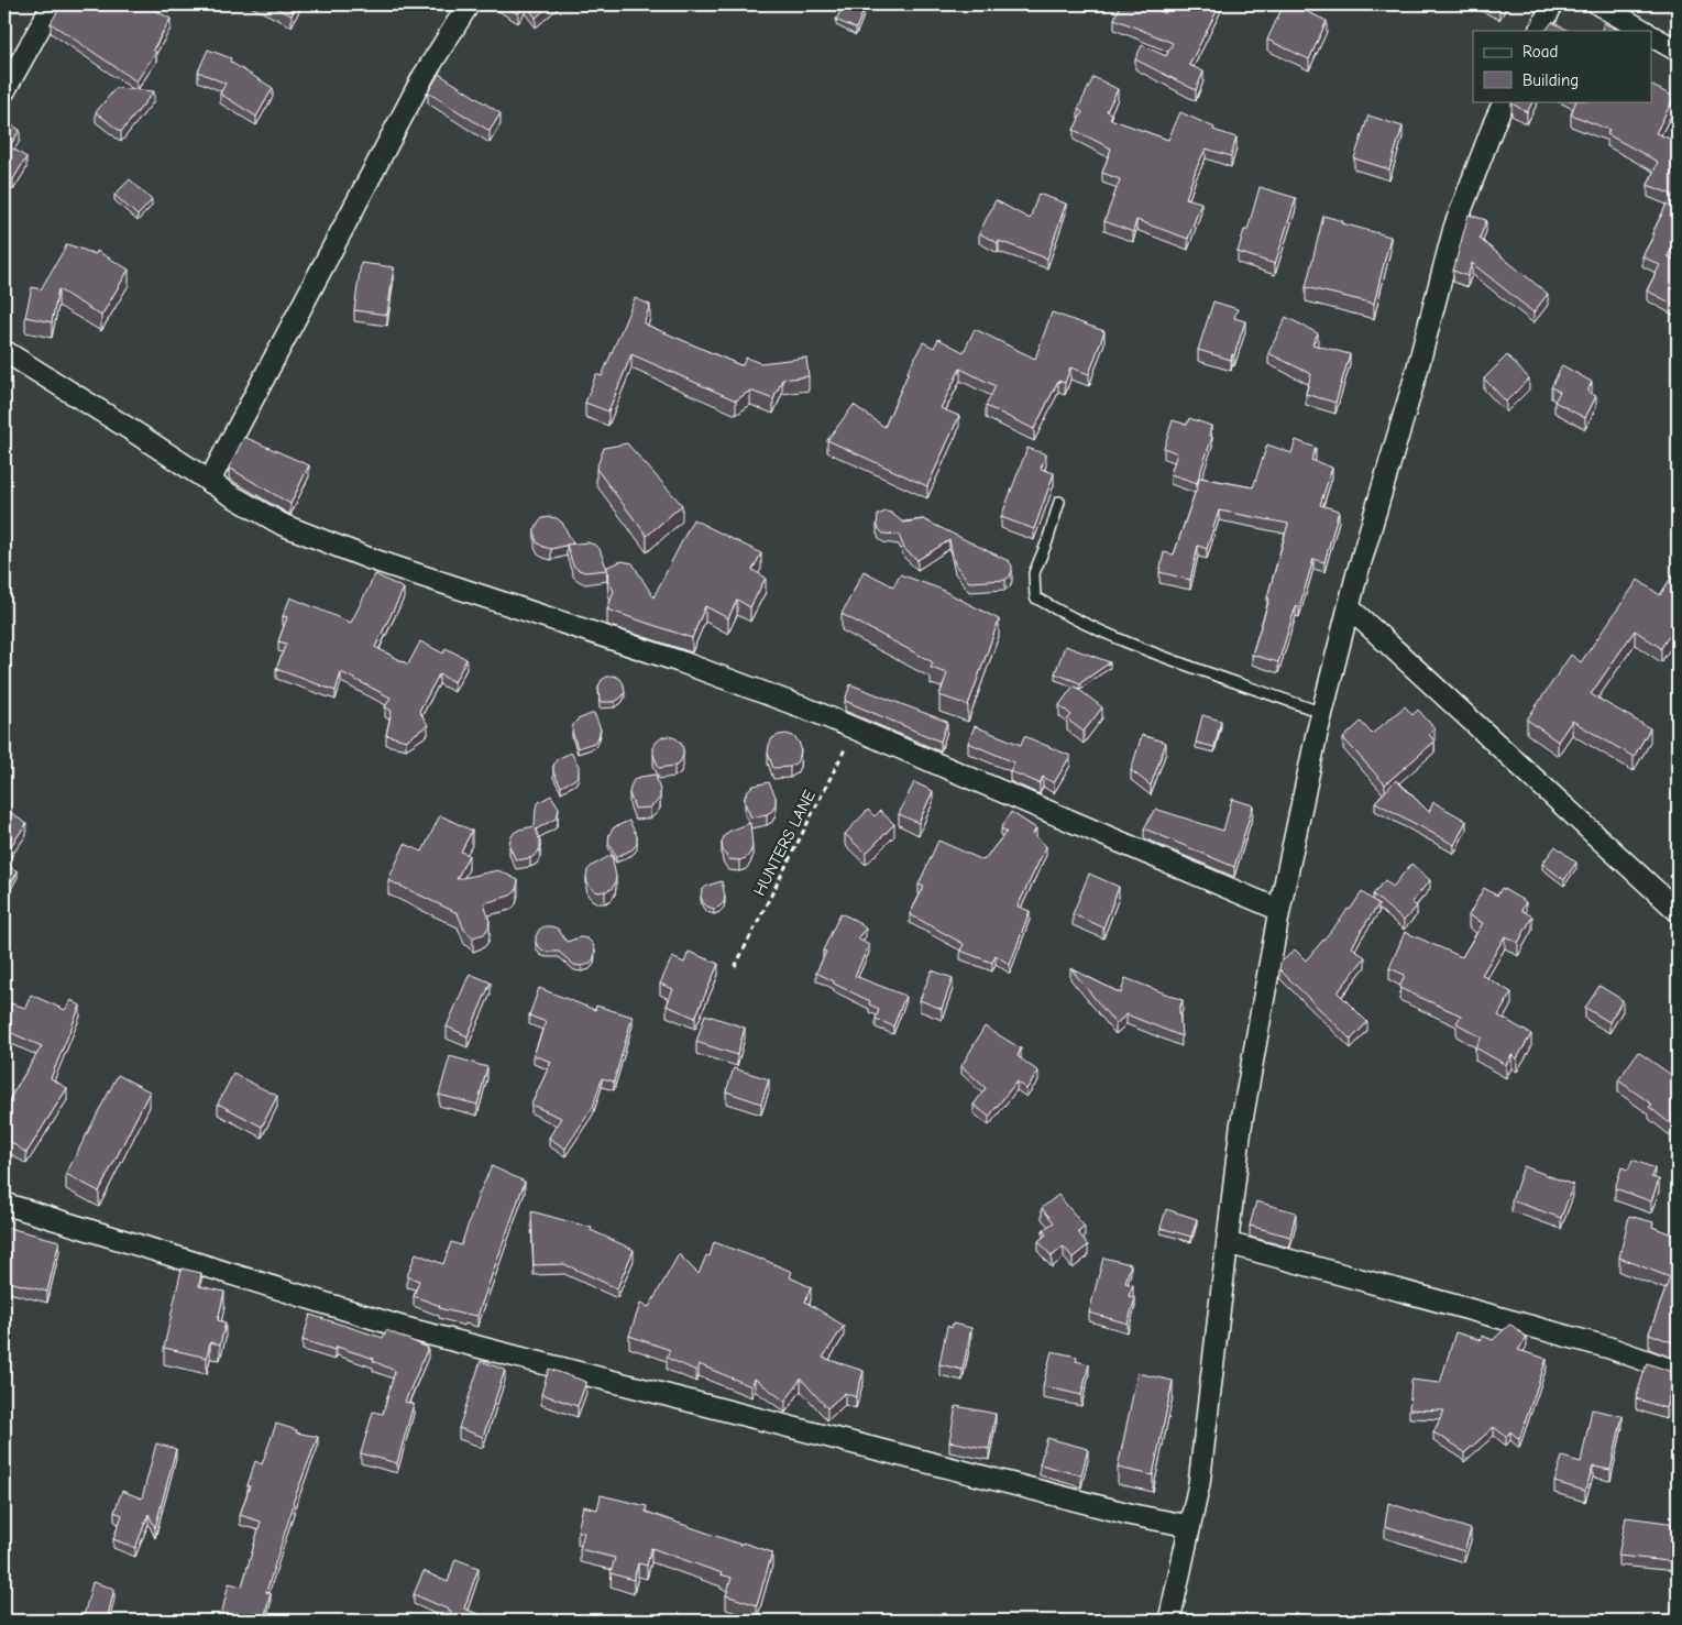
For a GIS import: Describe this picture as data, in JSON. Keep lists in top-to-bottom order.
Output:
{
  "streets": {
    "path": ["HUNTERS LANE"]
  },
  "legend": ["Road", "Building"]
}
